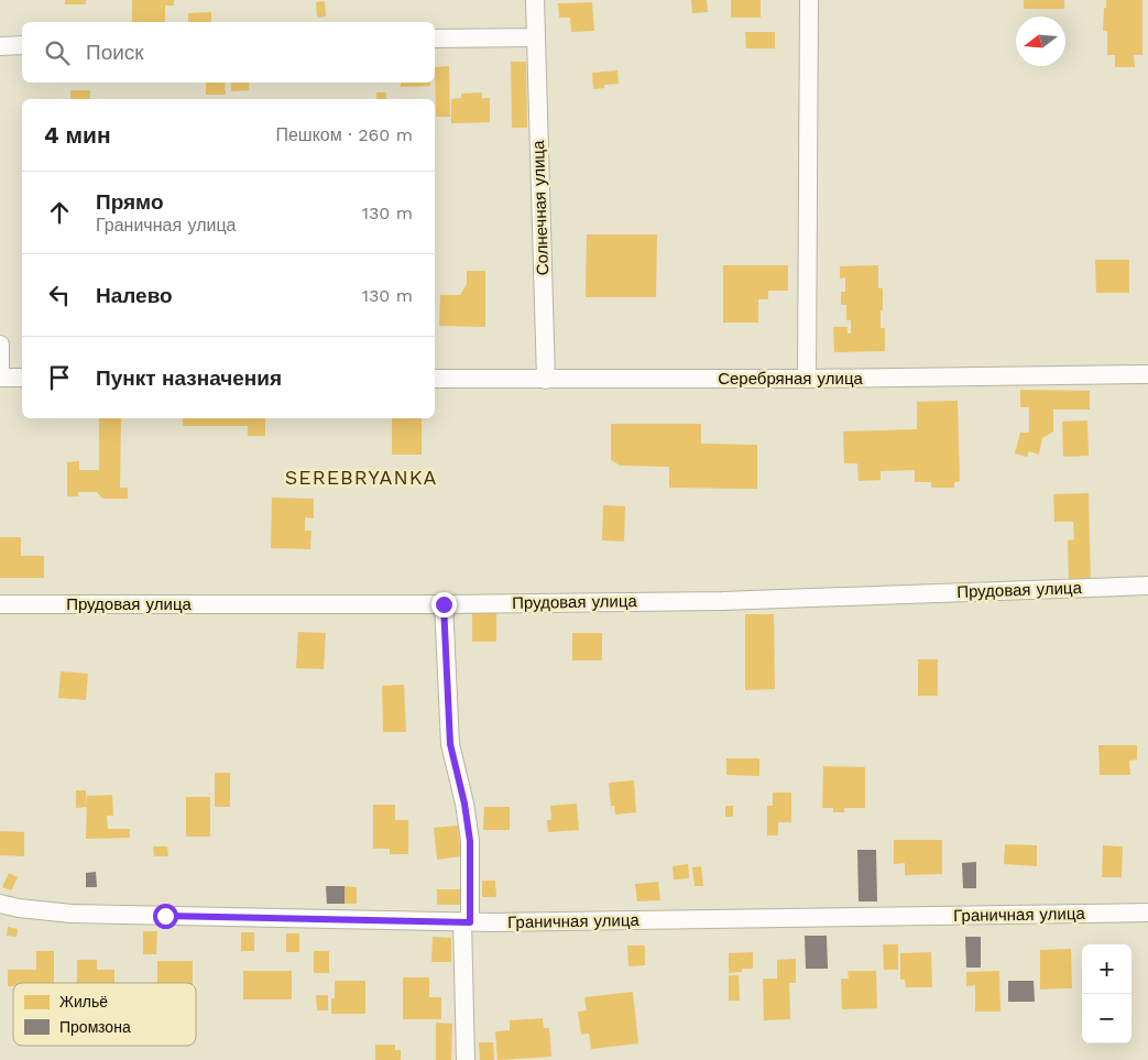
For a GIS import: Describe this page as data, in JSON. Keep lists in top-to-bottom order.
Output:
{
  "streets": {
    "street": [
      "Солнечная улица",
      "Серебряная улица",
      "Прудовая улица",
      "Граничная улица"
    ]
  },
  "crossings": [
    ["Солнечная улица", "Серебряная улица"]
  ],
  "districts": ["SEREBRYANKA"],
  "legend": ["Жильё", "Промзона"],
  "north": "left",
  "page": {
    "search": "Поиск",
    "heading": ["4 мин", "Пешком · 260 m"],
    "list": [
      ["Прямо", "Граничная улица", "130 m"],
      ["Налево", "130 m"],
      "Пункт назначения"
    ],
    "map_buttons": ["+", "−"]
  }
}
